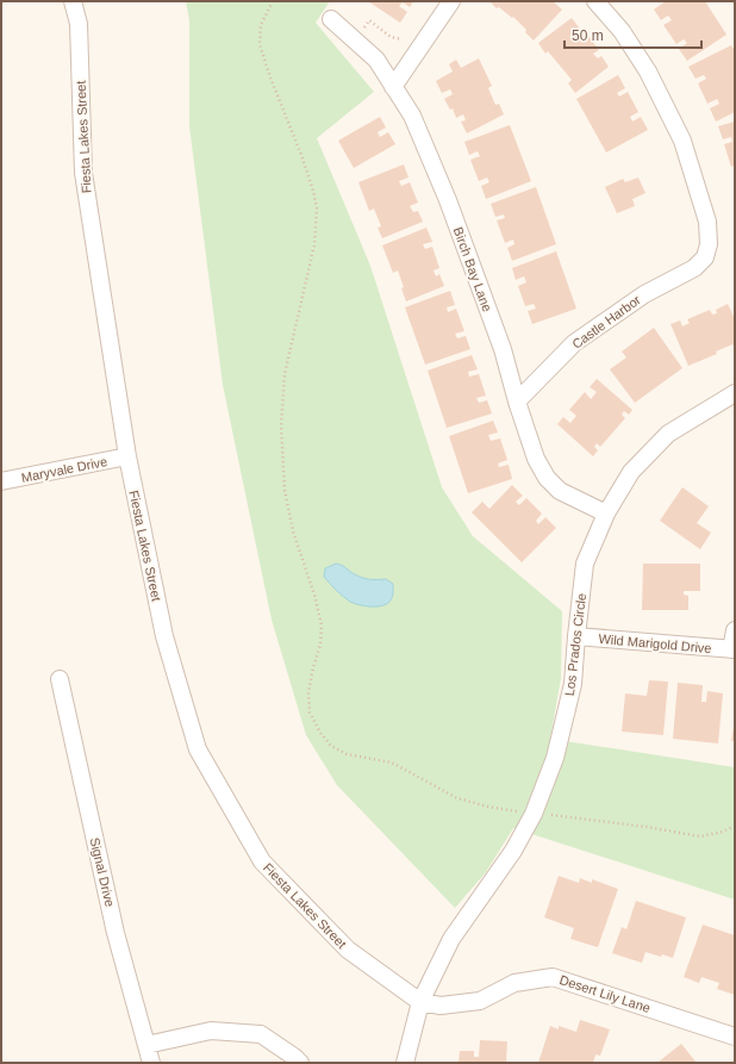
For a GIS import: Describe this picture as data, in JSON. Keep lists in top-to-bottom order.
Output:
{
  "streets": {
    "street": [
      "Fiesta Lakes Street",
      "Birch Bay Lane",
      "Castle Harbor",
      "Maryvale Drive",
      "Wild Marigold Drive",
      "Los Prados Circle",
      "Signal Drive",
      "Desert Lily Lane"
    ]
  },
  "crossings": [
    ["Fiesta Lakes Street", "Maryvale Drive"],
    ["Fiesta Lakes Street", "Los Prados Circle"],
    ["Fiesta Lakes Street", "Desert Lily Lane"],
    ["Birch Bay Lane", "Castle Harbor"],
    ["Birch Bay Lane", "Los Prados Circle"],
    ["Wild Marigold Drive", "Los Prados Circle"],
    ["Los Prados Circle", "Desert Lily Lane"]
  ],
  "scale_bar": "50 m"
}
